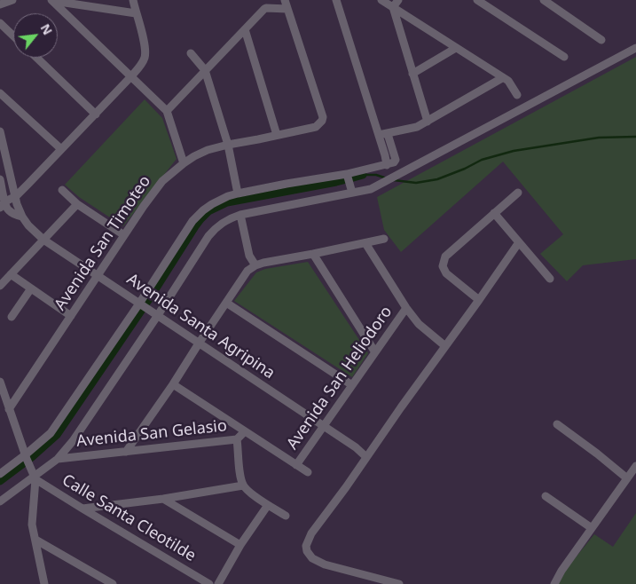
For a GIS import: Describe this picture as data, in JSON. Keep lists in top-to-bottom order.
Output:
{
  "streets": {
    "street": [
      "Avenida San Timoteo",
      "Avenida Santa Agripina",
      "Avenida San Heliodoro",
      "Avenida San Gelasio",
      "Calle Santa Cleotilde"
    ]
  },
  "crossings": [
    ["Avenida San Timoteo", "Avenida Santa Agripina"],
    ["Avenida Santa Agripina", "Avenida San Heliodoro"]
  ],
  "north": "top right"
}
